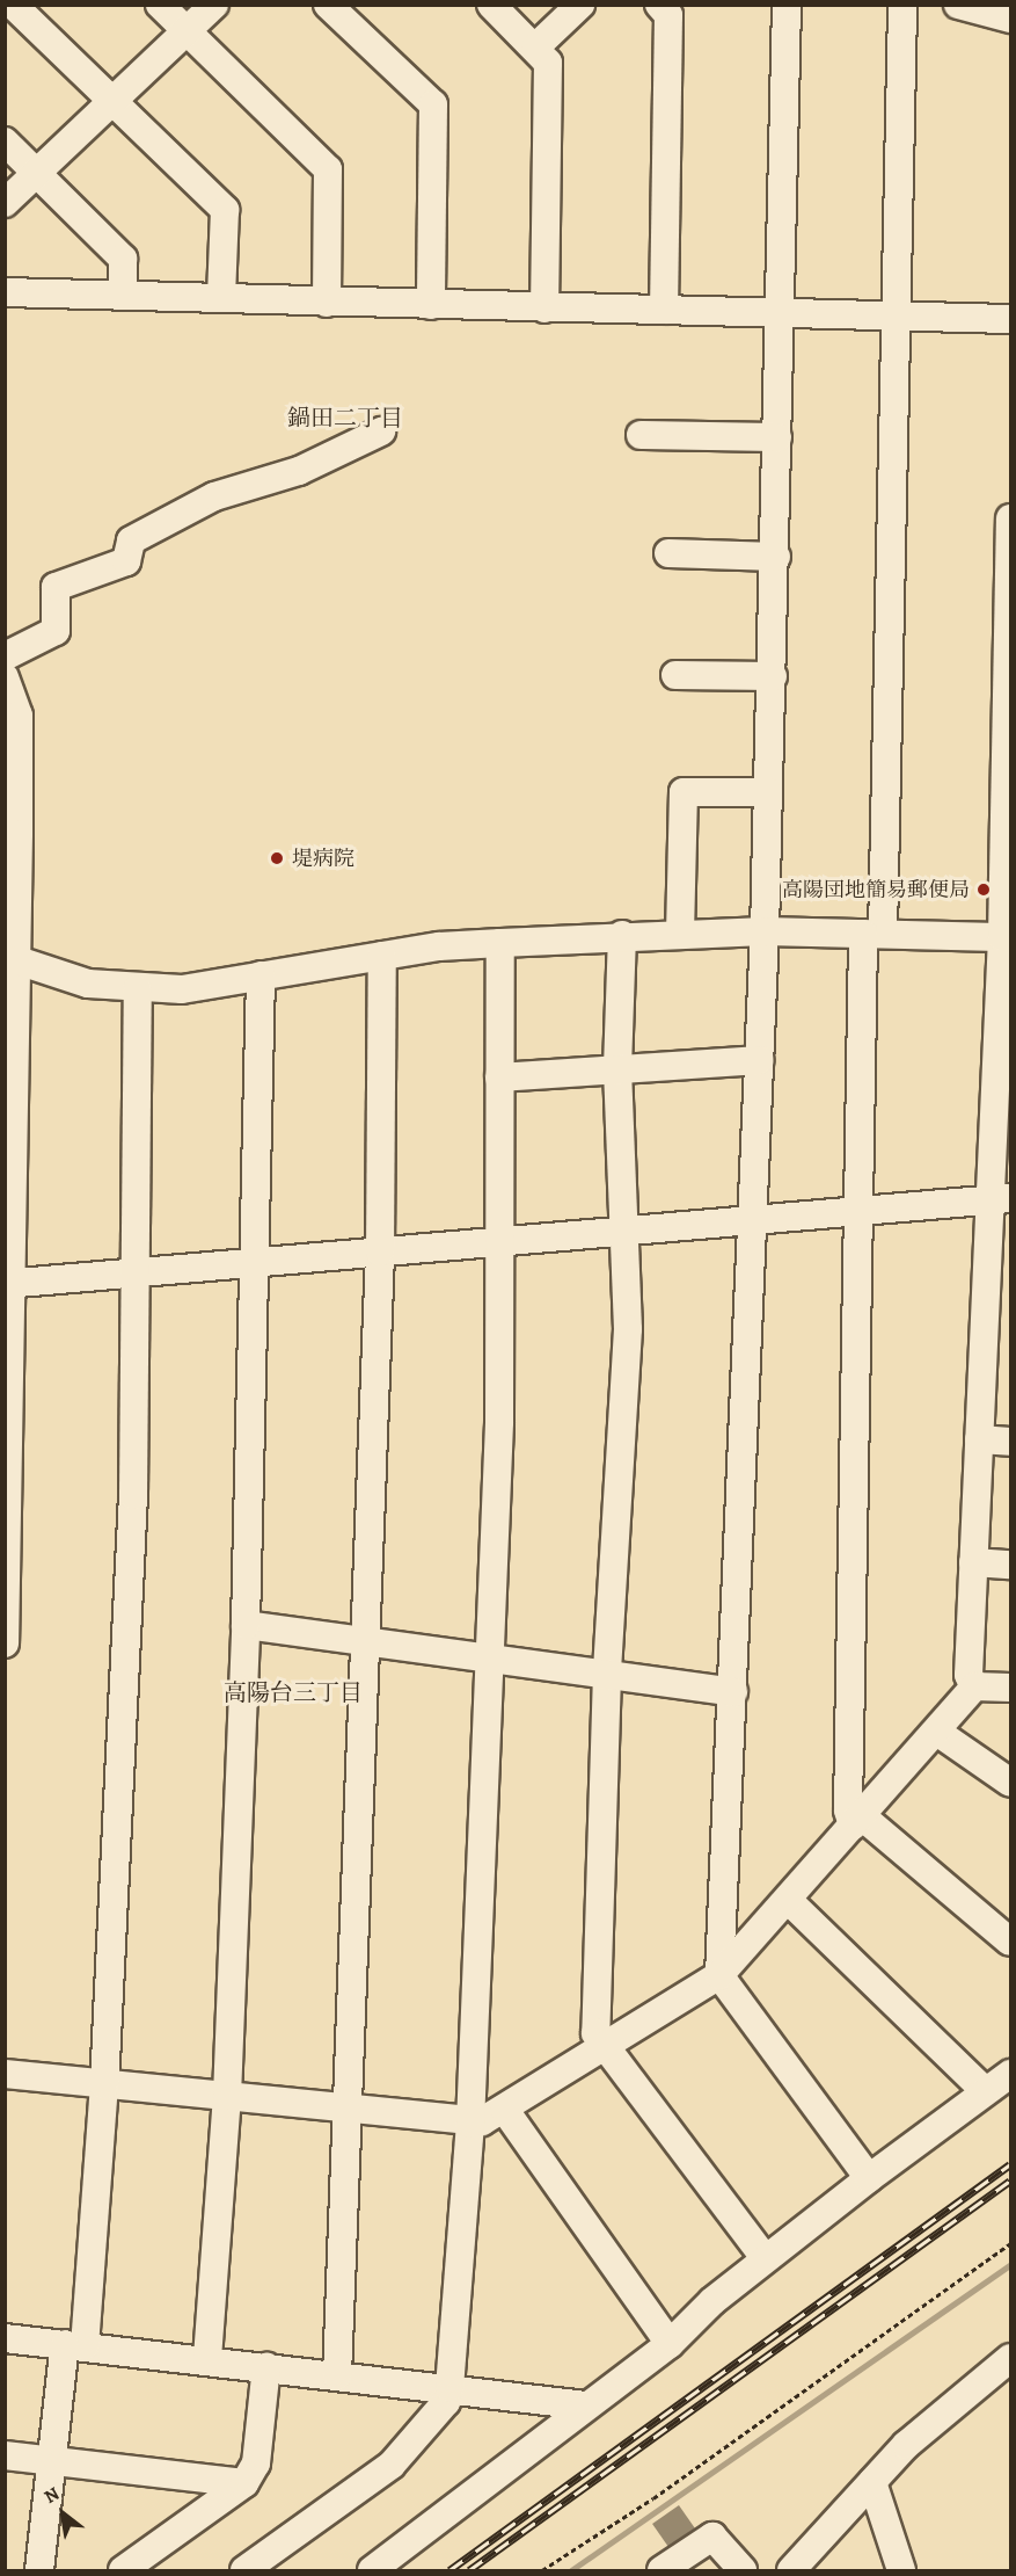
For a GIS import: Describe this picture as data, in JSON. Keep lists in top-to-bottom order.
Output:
{
  "districts": ["鍋田二丁目", "高陽台三丁目"],
  "places": ["堤病院", "高陽団地簡易郵便局"],
  "north": "top left"
}
